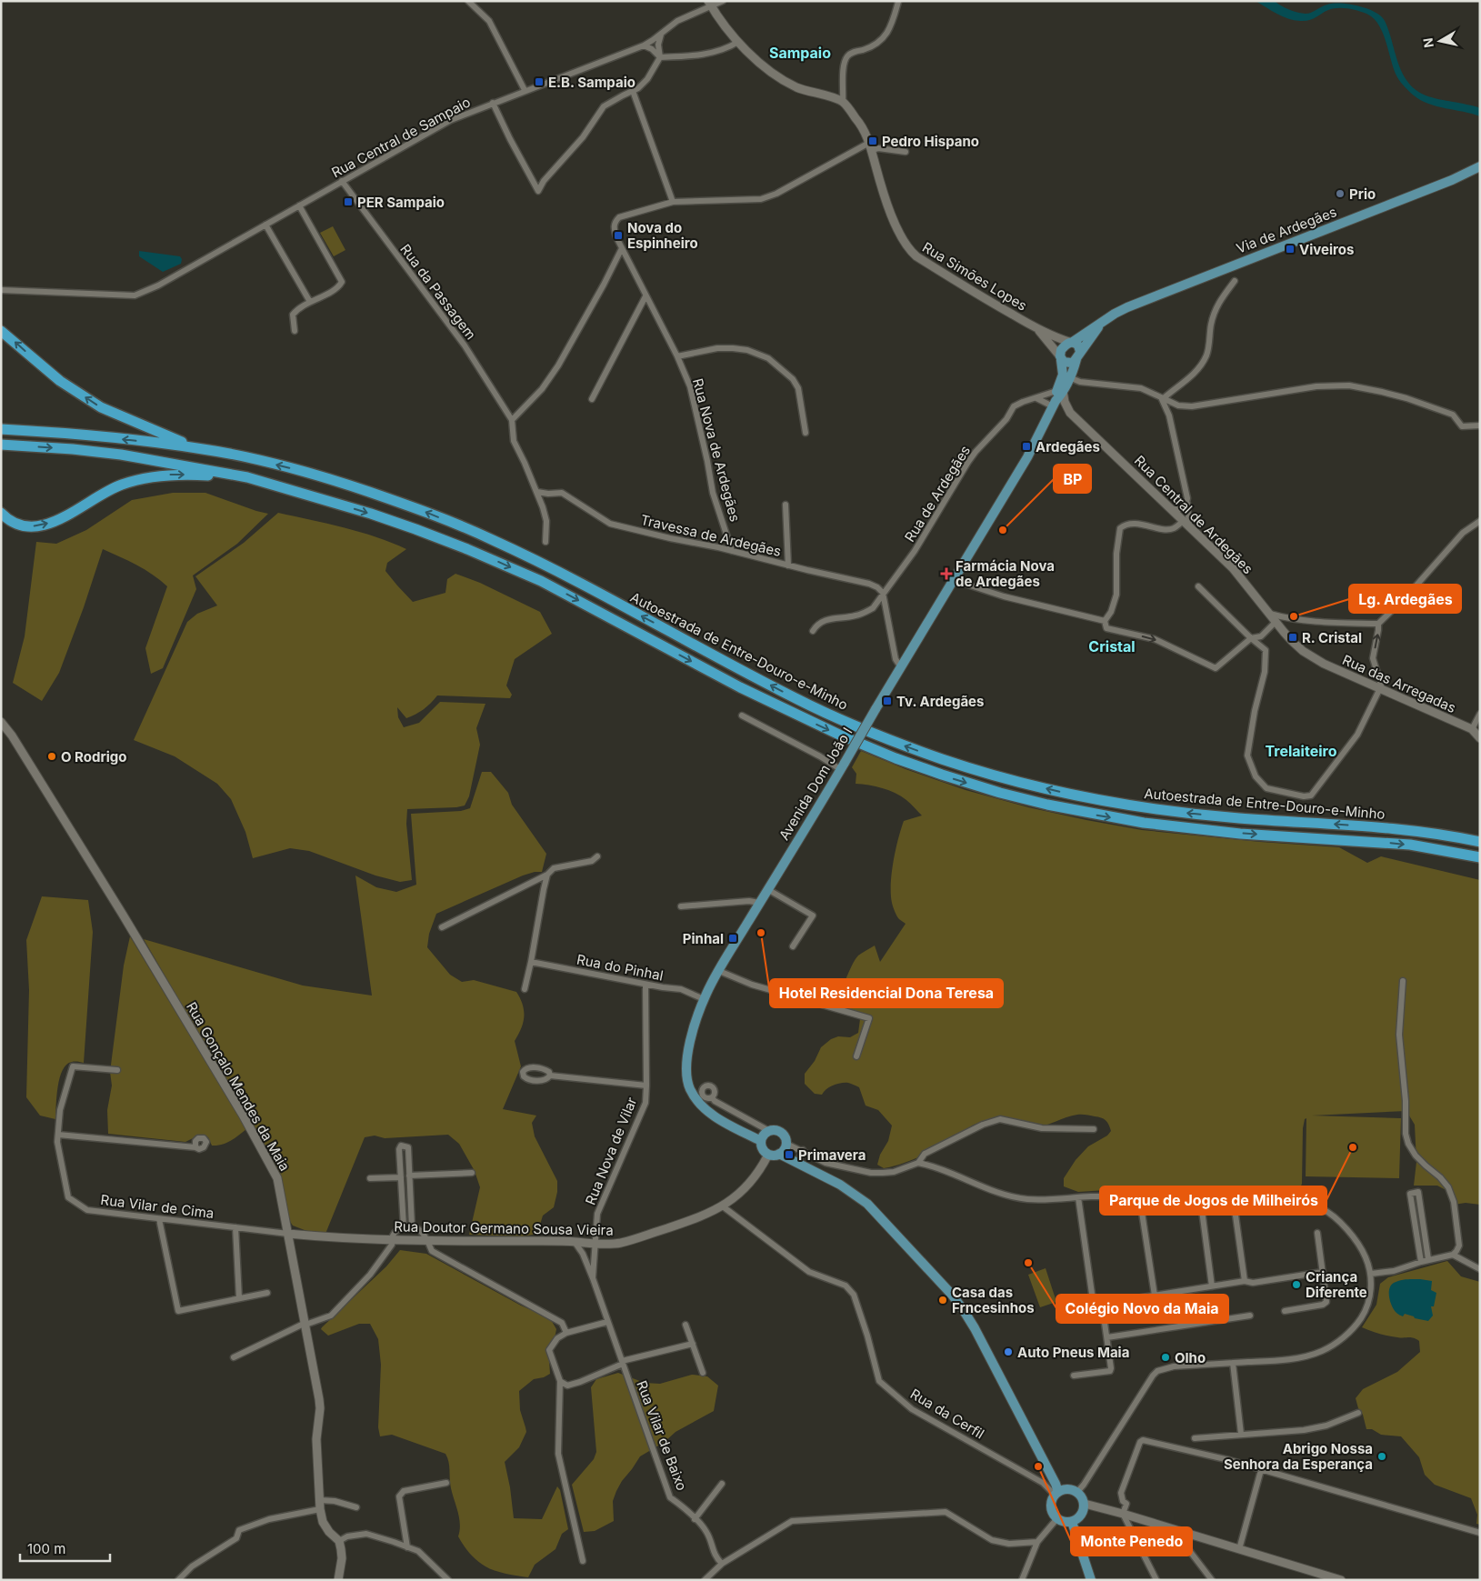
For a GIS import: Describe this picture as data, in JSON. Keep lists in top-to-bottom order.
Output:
{
  "streets": {
    "highway": ["Autoestrada de Entre-Douro-e-Minho"],
    "main road": ["Via de Ardegães", "Avenida Dom João I"],
    "street": [
      "Rua Central de Sampaio",
      "Rua Simões Lopes",
      "Rua da Passagem",
      "Rua Nova de Ardegães",
      "Rua de Ardegães",
      "Rua Central de Ardegães",
      "Travessa de Ardegães",
      "Rua das Arregadas",
      "Rua do Pinhal",
      "Rua Gonçalo Mendes da Maia",
      "Rua Nova de Vilar",
      "Rua Vilar de Cima",
      "Rua Doutor Germano Sousa Vieira",
      "Rua da Cerfil",
      "Rua Vilar de Baixo"
    ]
  },
  "crossings": [
    ["Rua Central de Sampaio", "Rua da Passagem"],
    ["Via de Ardegães", "Rua Simões Lopes"],
    ["Via de Ardegães", "Avenida Dom João I"],
    ["Rua Simões Lopes", "Rua Nova de Ardegães"],
    ["Rua Simões Lopes", "Avenida Dom João I"],
    ["Rua Nova de Ardegães", "Travessa de Ardegães"],
    ["Rua de Ardegães", "Rua Central de Ardegães"],
    ["Rua de Ardegães", "Travessa de Ardegães"],
    ["Rua de Ardegães", "Avenida Dom João I"],
    ["Rua Central de Ardegães", "Rua das Arregadas"],
    ["Rua Central de Ardegães", "Avenida Dom João I"],
    ["Avenida Dom João I", "Rua do Pinhal"],
    ["Avenida Dom João I", "Rua Doutor Germano Sousa Vieira"],
    ["Rua do Pinhal", "Rua Nova de Vilar"],
    ["Rua Gonçalo Mendes da Maia", "Rua Vilar de Cima"],
    ["Rua Gonçalo Mendes da Maia", "Rua Doutor Germano Sousa Vieira"],
    ["Rua Nova de Vilar", "Rua Doutor Germano Sousa Vieira"],
    ["Rua Nova de Vilar", "Rua Vilar de Baixo"],
    ["Rua Vilar de Cima", "Rua Doutor Germano Sousa Vieira"],
    ["Rua Doutor Germano Sousa Vieira", "Rua da Cerfil"],
    ["Rua Doutor Germano Sousa Vieira", "Rua Vilar de Baixo"]
  ],
  "districts": ["Sampaio", "Cristal", "Trelaiteiro"],
  "places": {
    "transit": [
      "E.B. Sampaio",
      "Pedro Hispano",
      "PER Sampaio",
      "Nova do Espinheiro",
      "Viveiros",
      "Ardegães",
      "R. Cristal",
      "Tv. Ardegães",
      "Pinhal",
      "Primavera"
    ],
    "other": [
      "Prio",
      "BP",
      "Lg. Ardegães",
      "O Rodrigo",
      "Hotel Residencial Dona Teresa",
      "Parque de Jogos de Milheirós",
      "Colégio Novo da Maia",
      "Criança Diferente",
      "Casa das Frncesinhos",
      "Auto Pneus Maia",
      "Olho",
      "Abrigo Nossa Senhora da Esperança",
      "Monte Penedo"
    ],
    "health": ["Farmácia Nova de Ardegães"]
  },
  "scale_bar": "100 m",
  "north": "left"
}
